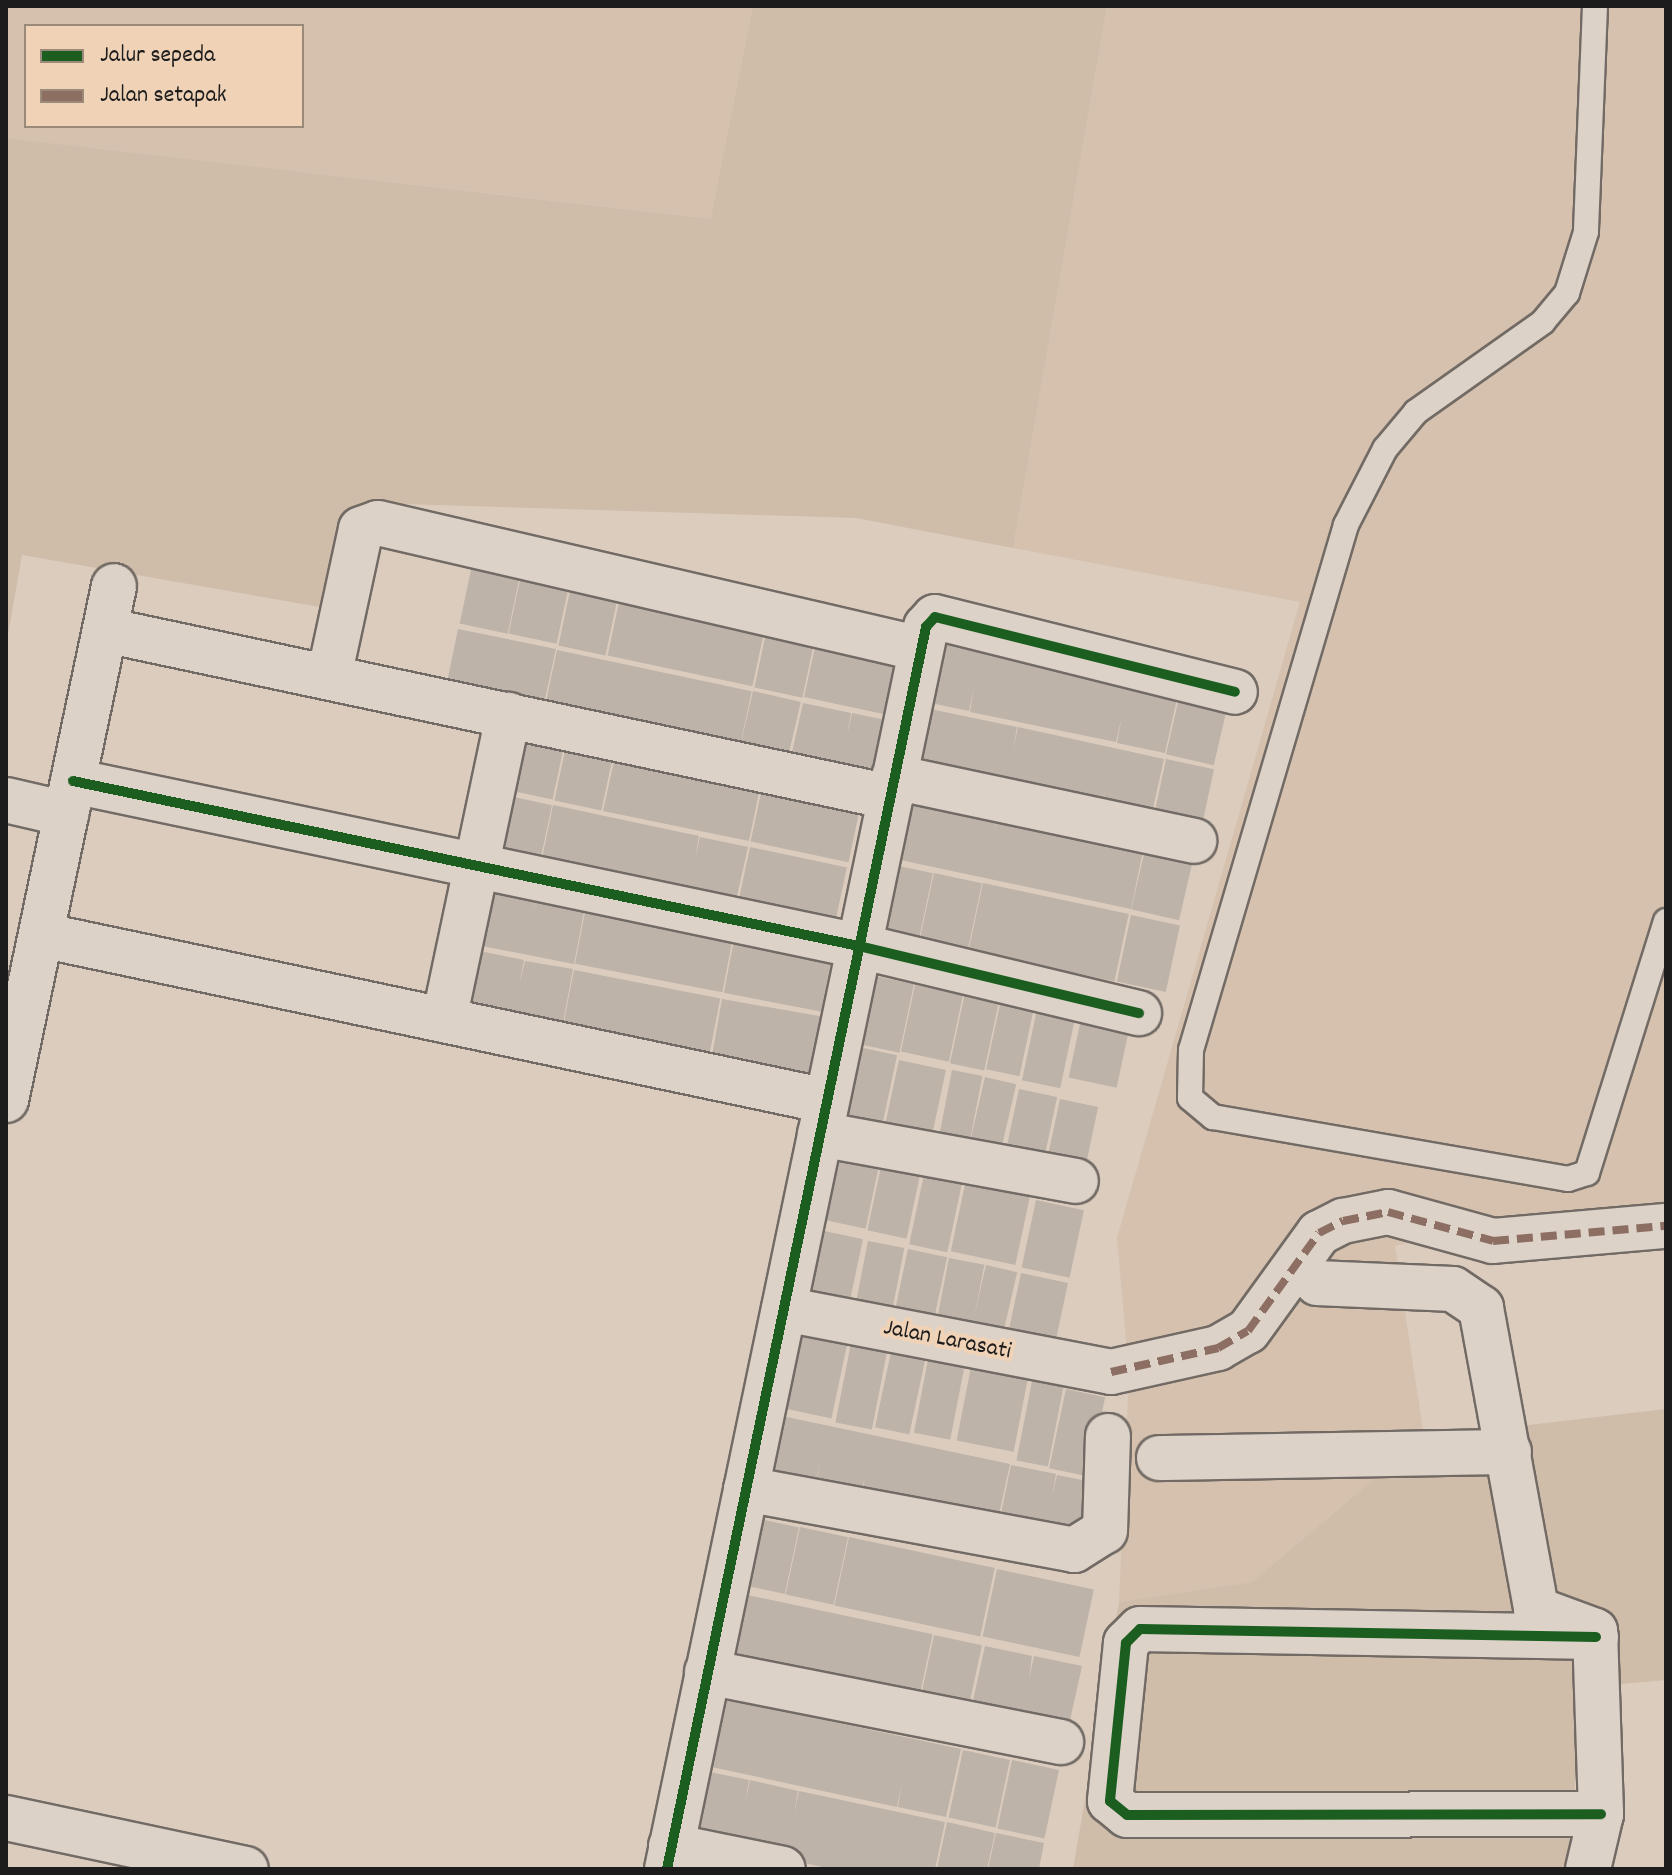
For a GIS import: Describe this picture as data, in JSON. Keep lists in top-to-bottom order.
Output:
{
  "streets": {
    "street": ["Jalan Larasati"]
  },
  "legend": ["Jalur sepeda", "Jalan setapak"]
}
